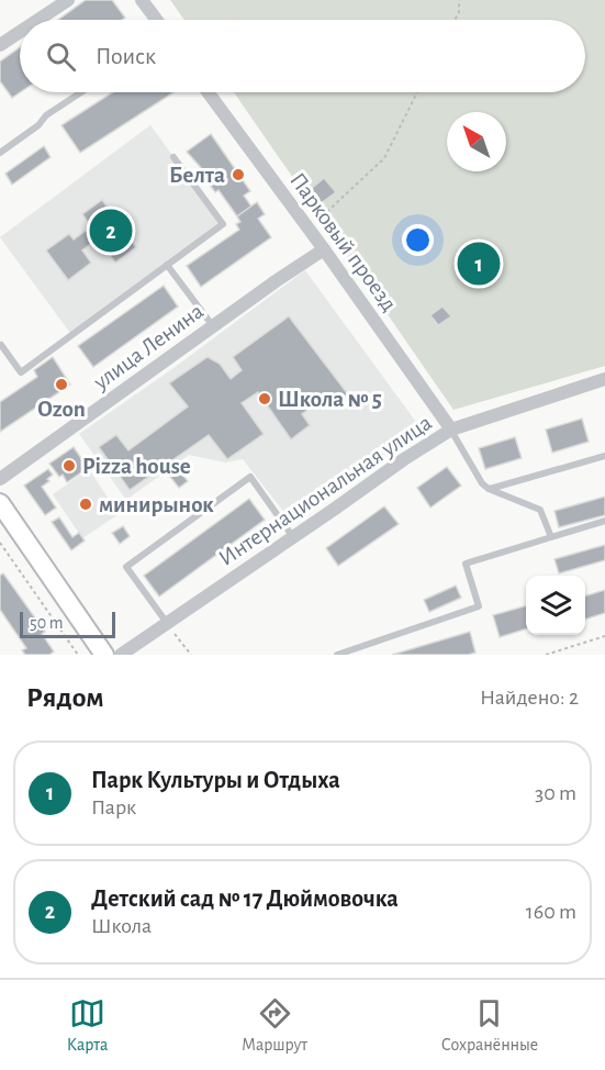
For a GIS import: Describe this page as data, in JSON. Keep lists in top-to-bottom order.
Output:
{
  "streets": {
    "street": ["Парковый проезд", "улица Ленина", "Интернациональная улица"]
  },
  "crossings": [
    ["Парковый проезд", "улица Ленина"],
    ["Парковый проезд", "Интернациональная улица"]
  ],
  "places": [
    "Белта",
    "Ozon",
    "Школа № 5",
    "Pizza house",
    "минирынок"
  ],
  "scale_bar": "50 m",
  "north": "top left",
  "page": {
    "search": "Поиск",
    "pins": ["2", "1"],
    "scale": "50 m",
    "heading": ["Рядом", "Найдено: 2"],
    "list": [
      {
        "mark": "1",
        "name": "Парк Культуры и Отдыха",
        "note": "Парк",
        "value": "30 m"
      },
      {
        "mark": "2",
        "name": "Детский сад № 17 Дюймовочка",
        "note": "Школа",
        "value": "160 m"
      }
    ],
    "nav": ["Карта", "Маршрут", "Сохранённые"]
  }
}
